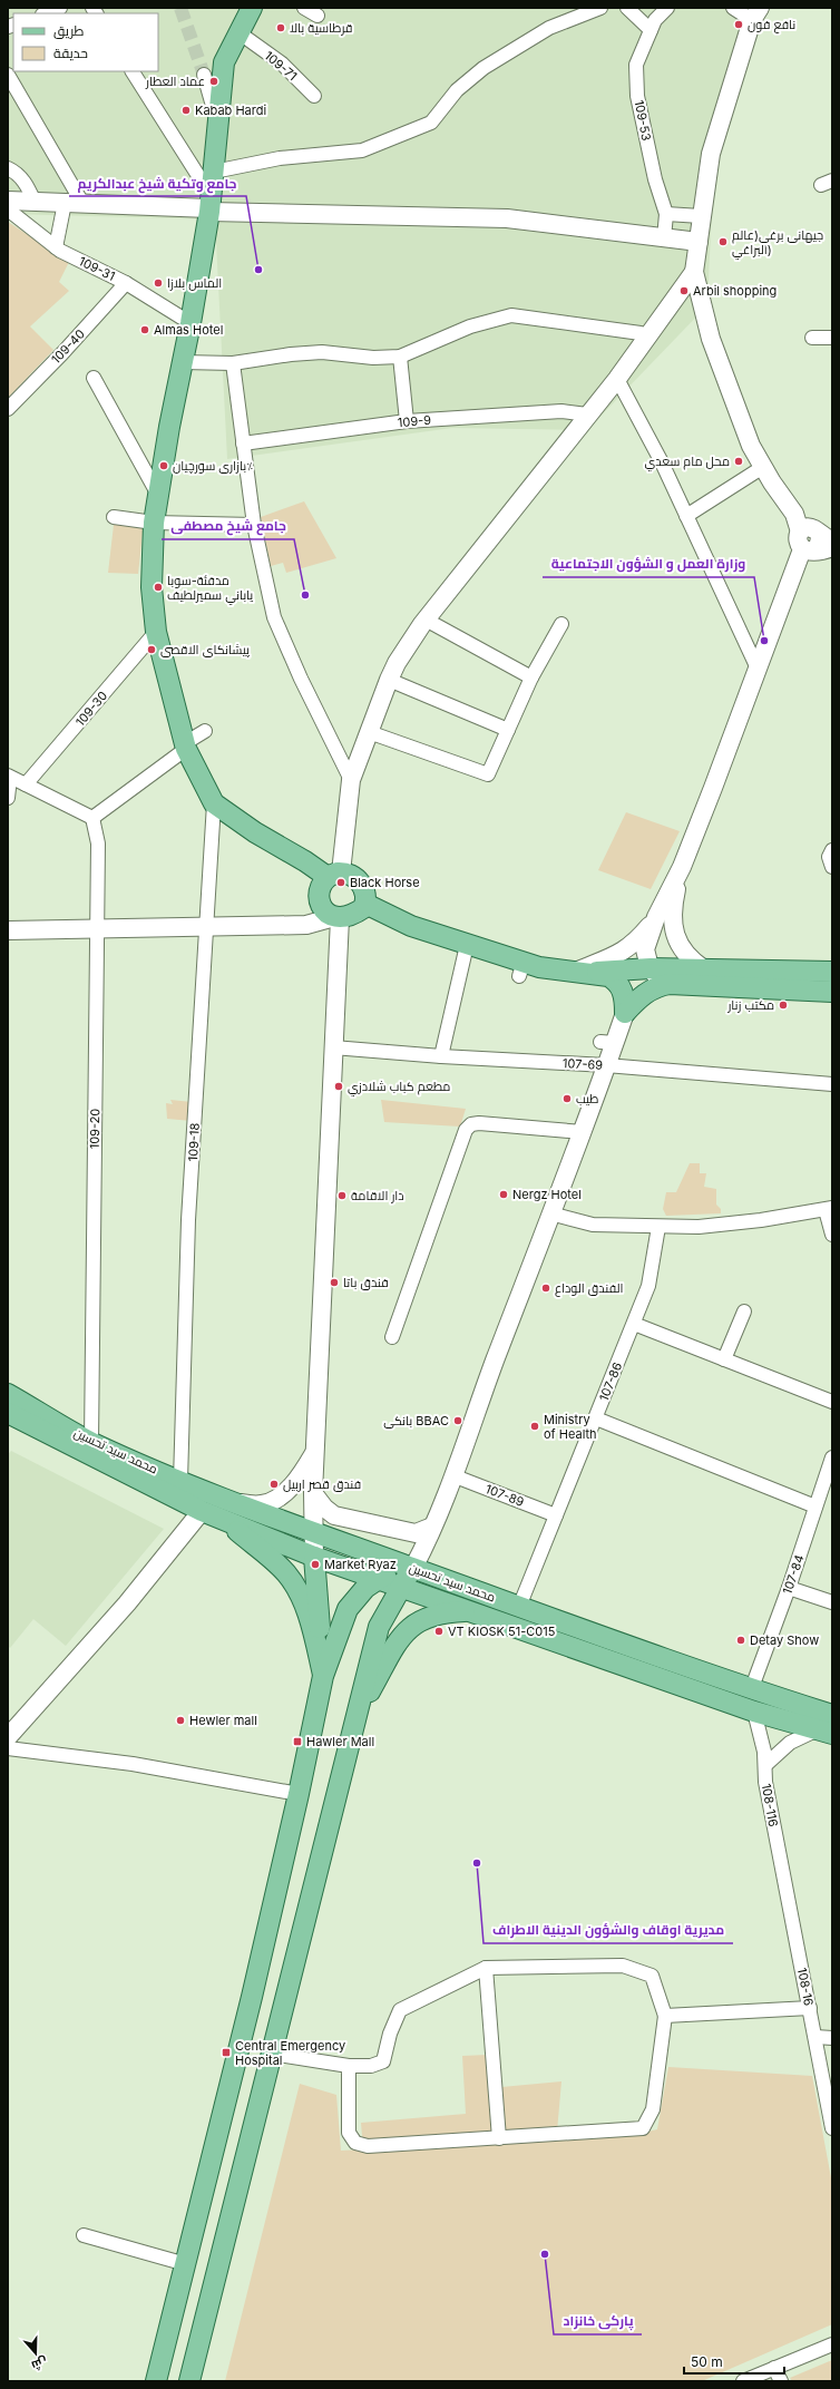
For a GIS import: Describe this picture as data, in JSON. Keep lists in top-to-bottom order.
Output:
{
  "streets": {
    "main road": ["محمد سید تحسین"],
    "street": [
      "109-71",
      "109-53",
      "109-31",
      "109-40",
      "109-9",
      "109-30",
      "107-69",
      "109-20",
      "109-18",
      "107-86",
      "107-89",
      "107-84",
      "108-116",
      "108-16"
    ]
  },
  "crossings": [
    ["109-31", "109-40"],
    ["109-20", "محمد سید تحسین"],
    ["109-18", "محمد سید تحسین"],
    ["107-86", "محمد سید تحسین"],
    ["107-86", "107-89"],
    ["محمد سید تحسین", "107-84"],
    ["108-116", "108-16"]
  ],
  "places": {
    "other": [
      "نافع فون",
      "قرطاسية بالا",
      "عماد العطار",
      "Kabab Hardi",
      "جیهانی برغی(عالم البراغي)",
      "جامع وتكية شيخ عبدالكريم",
      "الماس بلازا",
      "Arbil shopping",
      "Almas Hotel",
      "محل مام سعدي",
      "بازاری سورچیان٪",
      "مدفئة-سوبا ياباني سميرلطيف",
      "جامع شيخ مصطفى",
      "وزارة العمل و الشؤون الاجتماعية",
      "پيشانكاى الاقصى",
      "Black Horse",
      "مكتب زنار",
      "مطعم كباب شلادزي",
      "طيب",
      "Nergz Hotel",
      "دار الاقامة",
      "فندق باتا",
      "الفندق الوداع",
      "بانکی BBAC",
      "Ministry of Health",
      "فندق قصر اربيل",
      "Market Ryaz",
      "VT KIOSK 51-C015",
      "Detay Show",
      "Hewler mall",
      "مديرية اوقاف والشؤون الدينية الاطراف",
      "پارکی خانزاد"
    ],
    "transit": ["Hawler Mall", "Central Emergency Hospital"]
  },
  "legend": ["طريق", "حديقة"],
  "scale_bar": "50 m",
  "north": "bottom"
}
